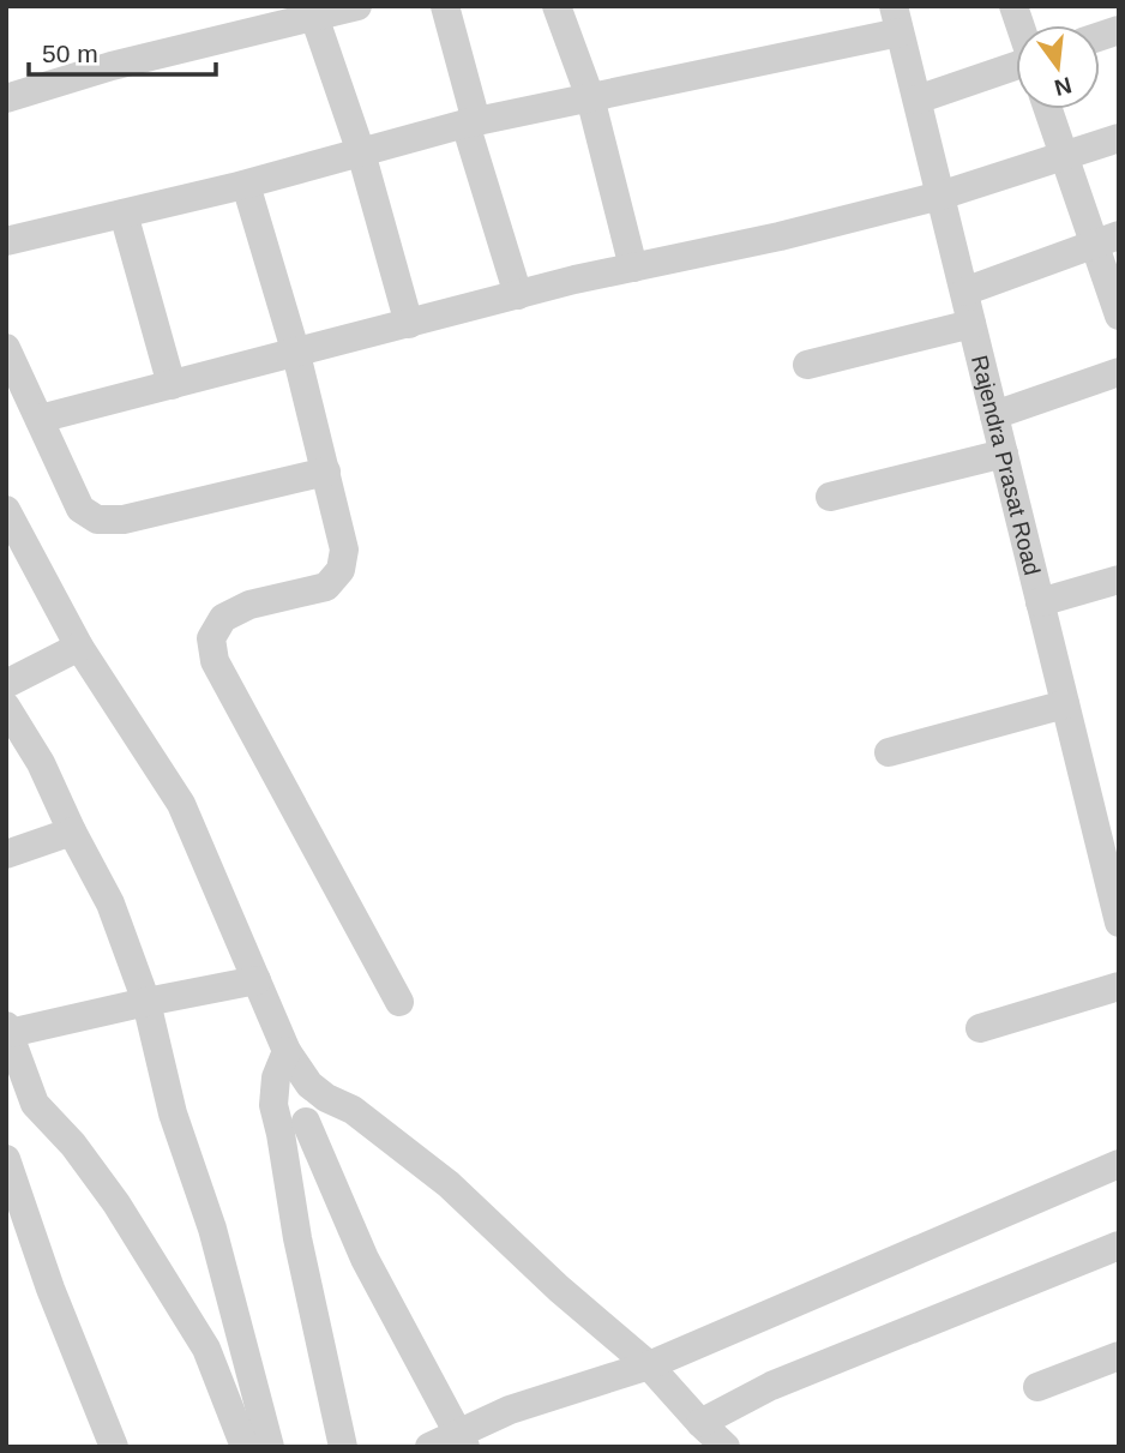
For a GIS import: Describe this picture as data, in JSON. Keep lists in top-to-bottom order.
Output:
{
  "streets": {
    "street": ["Rajendra Prasat Road"]
  },
  "scale_bar": "50 m",
  "north": "bottom"
}
